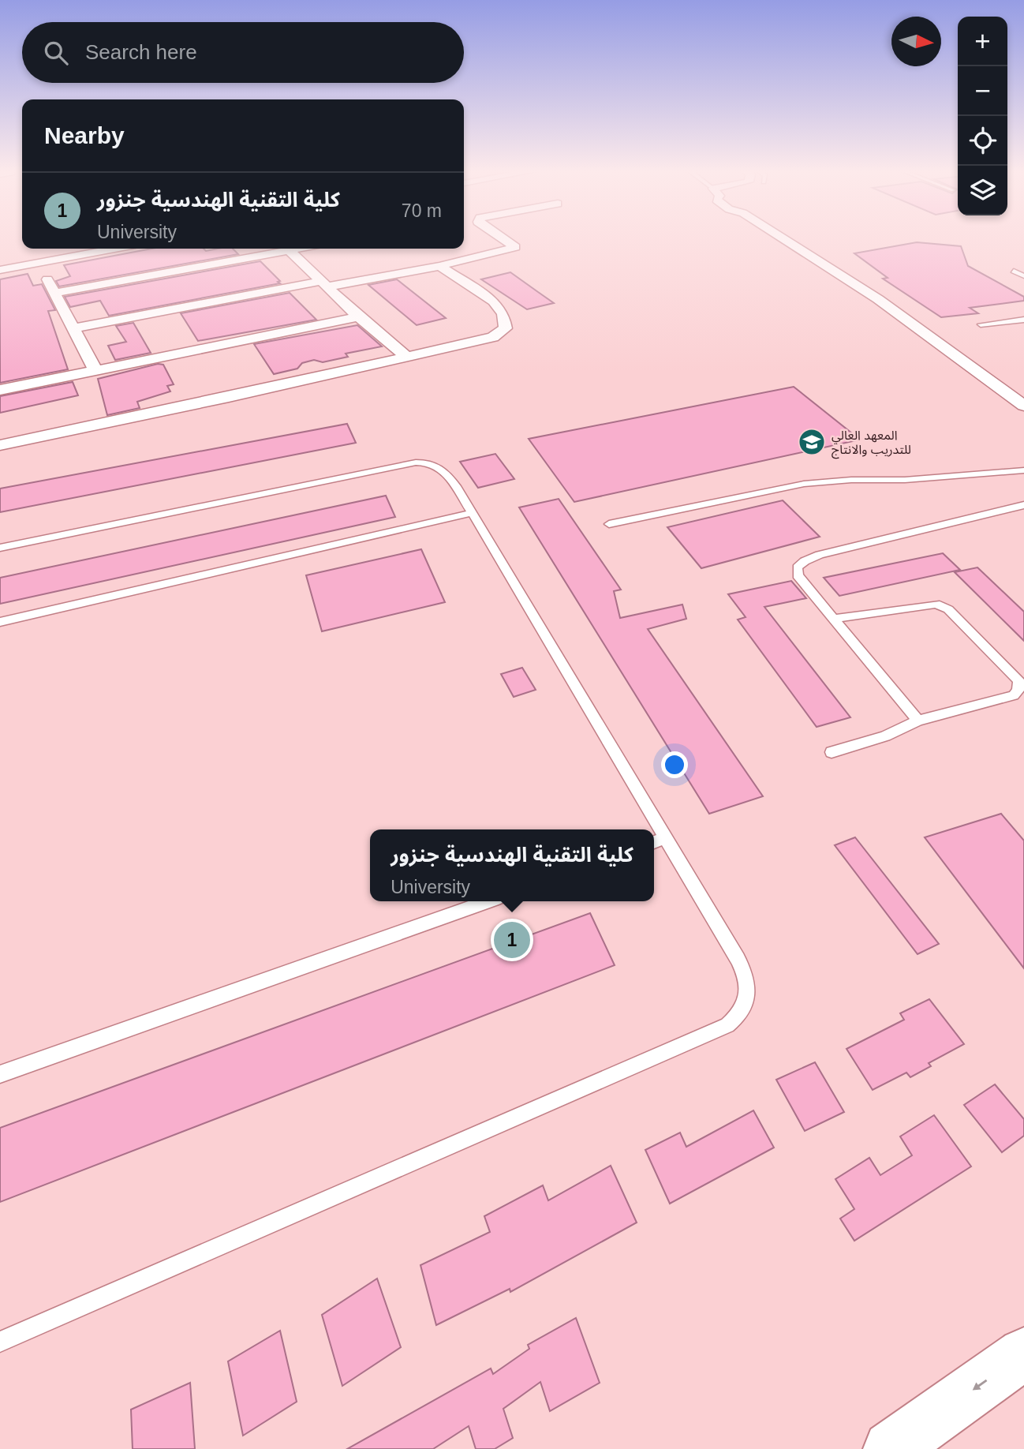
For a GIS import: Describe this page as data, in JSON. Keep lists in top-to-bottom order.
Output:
{
  "places": {
    "school or university": ["المعهد العالي للتدريب والانتاج"]
  },
  "north": "right",
  "page": {
    "map_buttons": ["+", "−"],
    "search": "Search here",
    "heading": "Nearby",
    "list": [
      {
        "mark": "1",
        "name": "كلية التقنية الهندسية جنزور",
        "note": "University",
        "value": "70 m"
      }
    ],
    "popup": ["كلية التقنية الهندسية جنزور", "University"],
    "pins": "1"
  }
}
